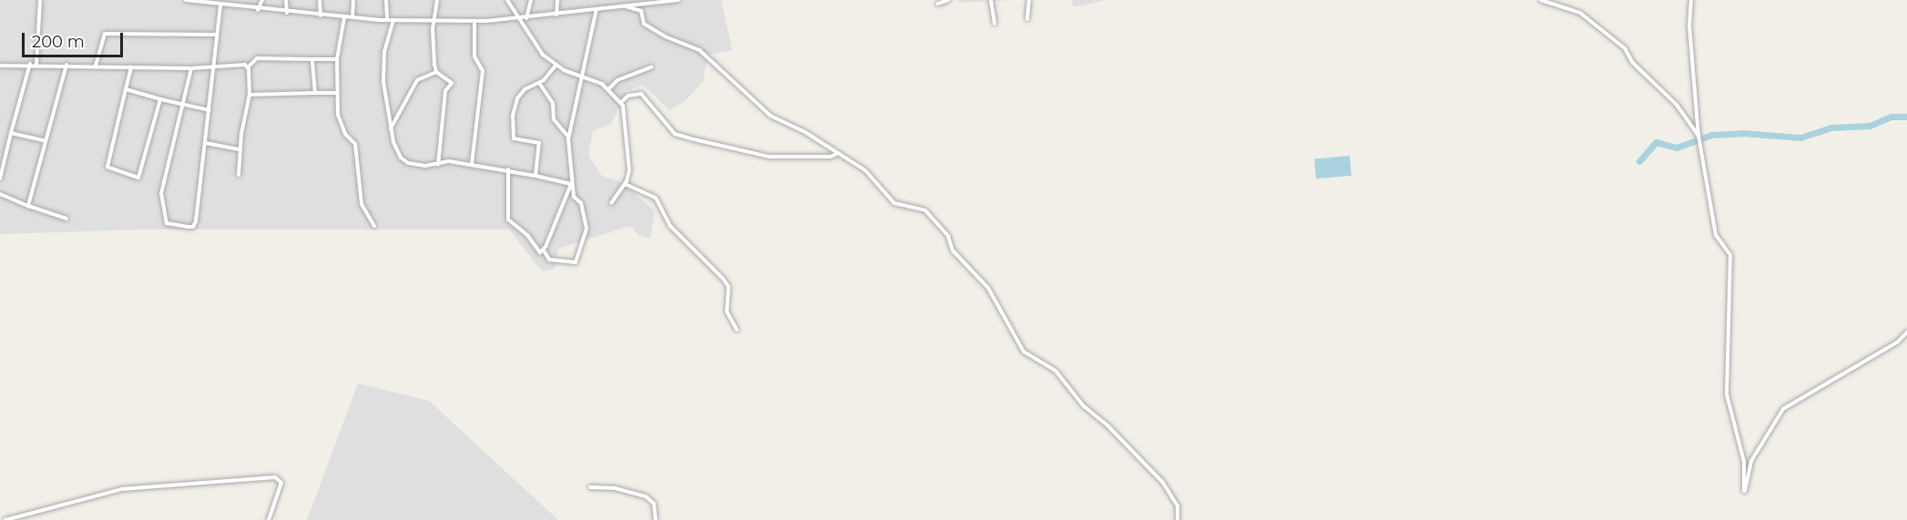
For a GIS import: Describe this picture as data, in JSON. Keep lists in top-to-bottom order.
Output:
{
  "scale_bar": "200 m"
}
